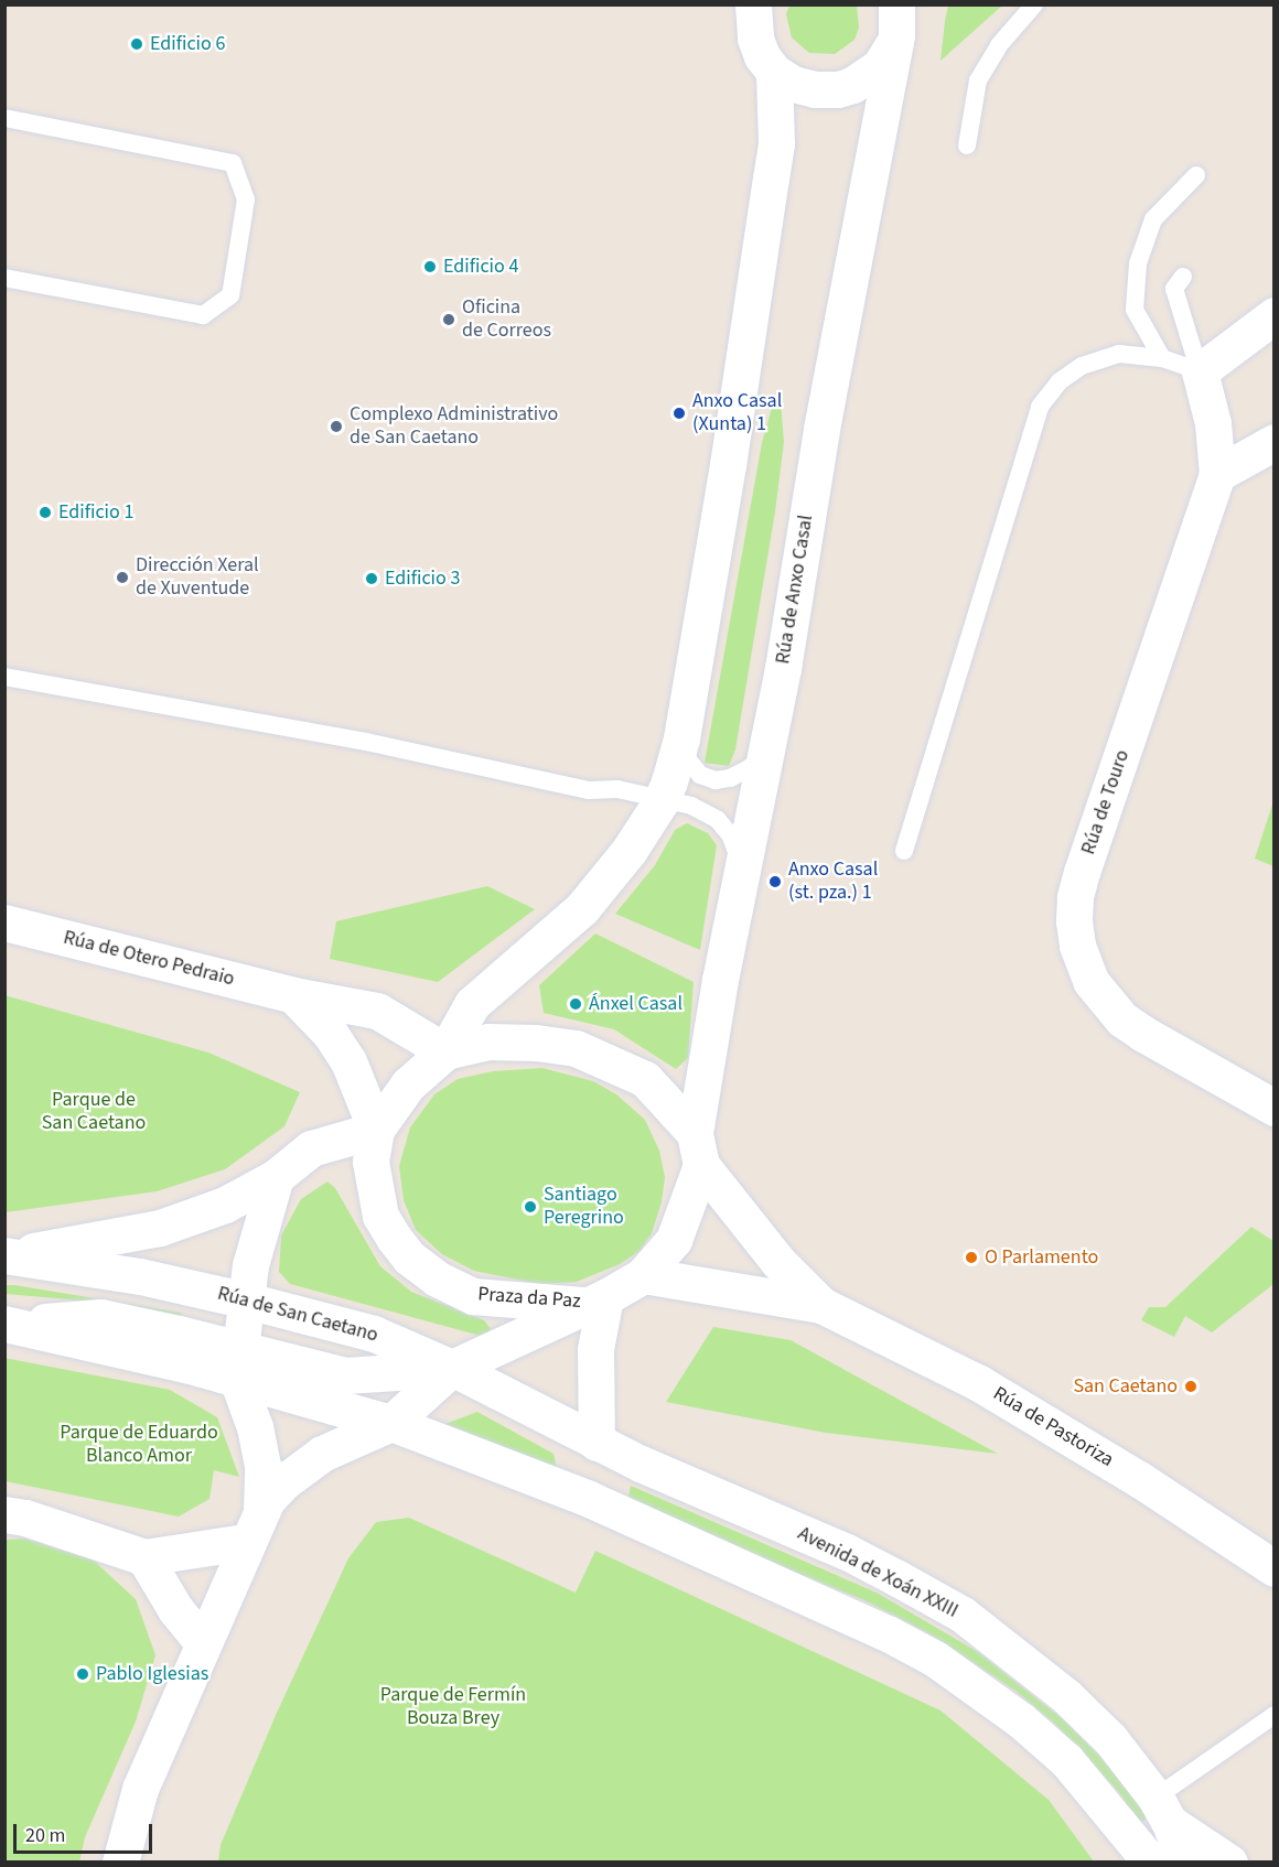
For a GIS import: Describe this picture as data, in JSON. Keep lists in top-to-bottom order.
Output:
{
  "streets": {
    "street": [
      "Rúa de Anxo Casal",
      "Rúa de Touro",
      "Rúa de Otero Pedraio",
      "Praza da Paz",
      "Rúa de San Caetano",
      "Rúa de Pastoriza",
      "Avenida de Xoán XXIII"
    ]
  },
  "crossings": [
    ["Rúa de Anxo Casal", "Praza da Paz"],
    ["Rúa de Anxo Casal", "Rúa de Pastoriza"],
    ["Rúa de Otero Pedraio", "Praza da Paz"],
    ["Praza da Paz", "Rúa de Pastoriza"],
    ["Rúa de San Caetano", "Avenida de Xoán XXIII"]
  ],
  "parks": ["Parque de San Caetano", "Parque de Eduardo Blanco Amor", "Parque de Fermín Bouza Brey"],
  "places": [
    "Edificio 6",
    "Edificio 4",
    "Oficina de Correos",
    "Anxo Casal (Xunta) 1",
    "Complexo Administrativo de San Caetano",
    "Edificio 1",
    "Dirección Xeral de Xuventude",
    "Edificio 3",
    "Anxo Casal (st. pza.) 1",
    "Ánxel Casal",
    "Santiago Peregrino",
    "O Parlamento",
    "San Caetano",
    "Pablo Iglesias"
  ],
  "scale_bar": "20 m"
}
